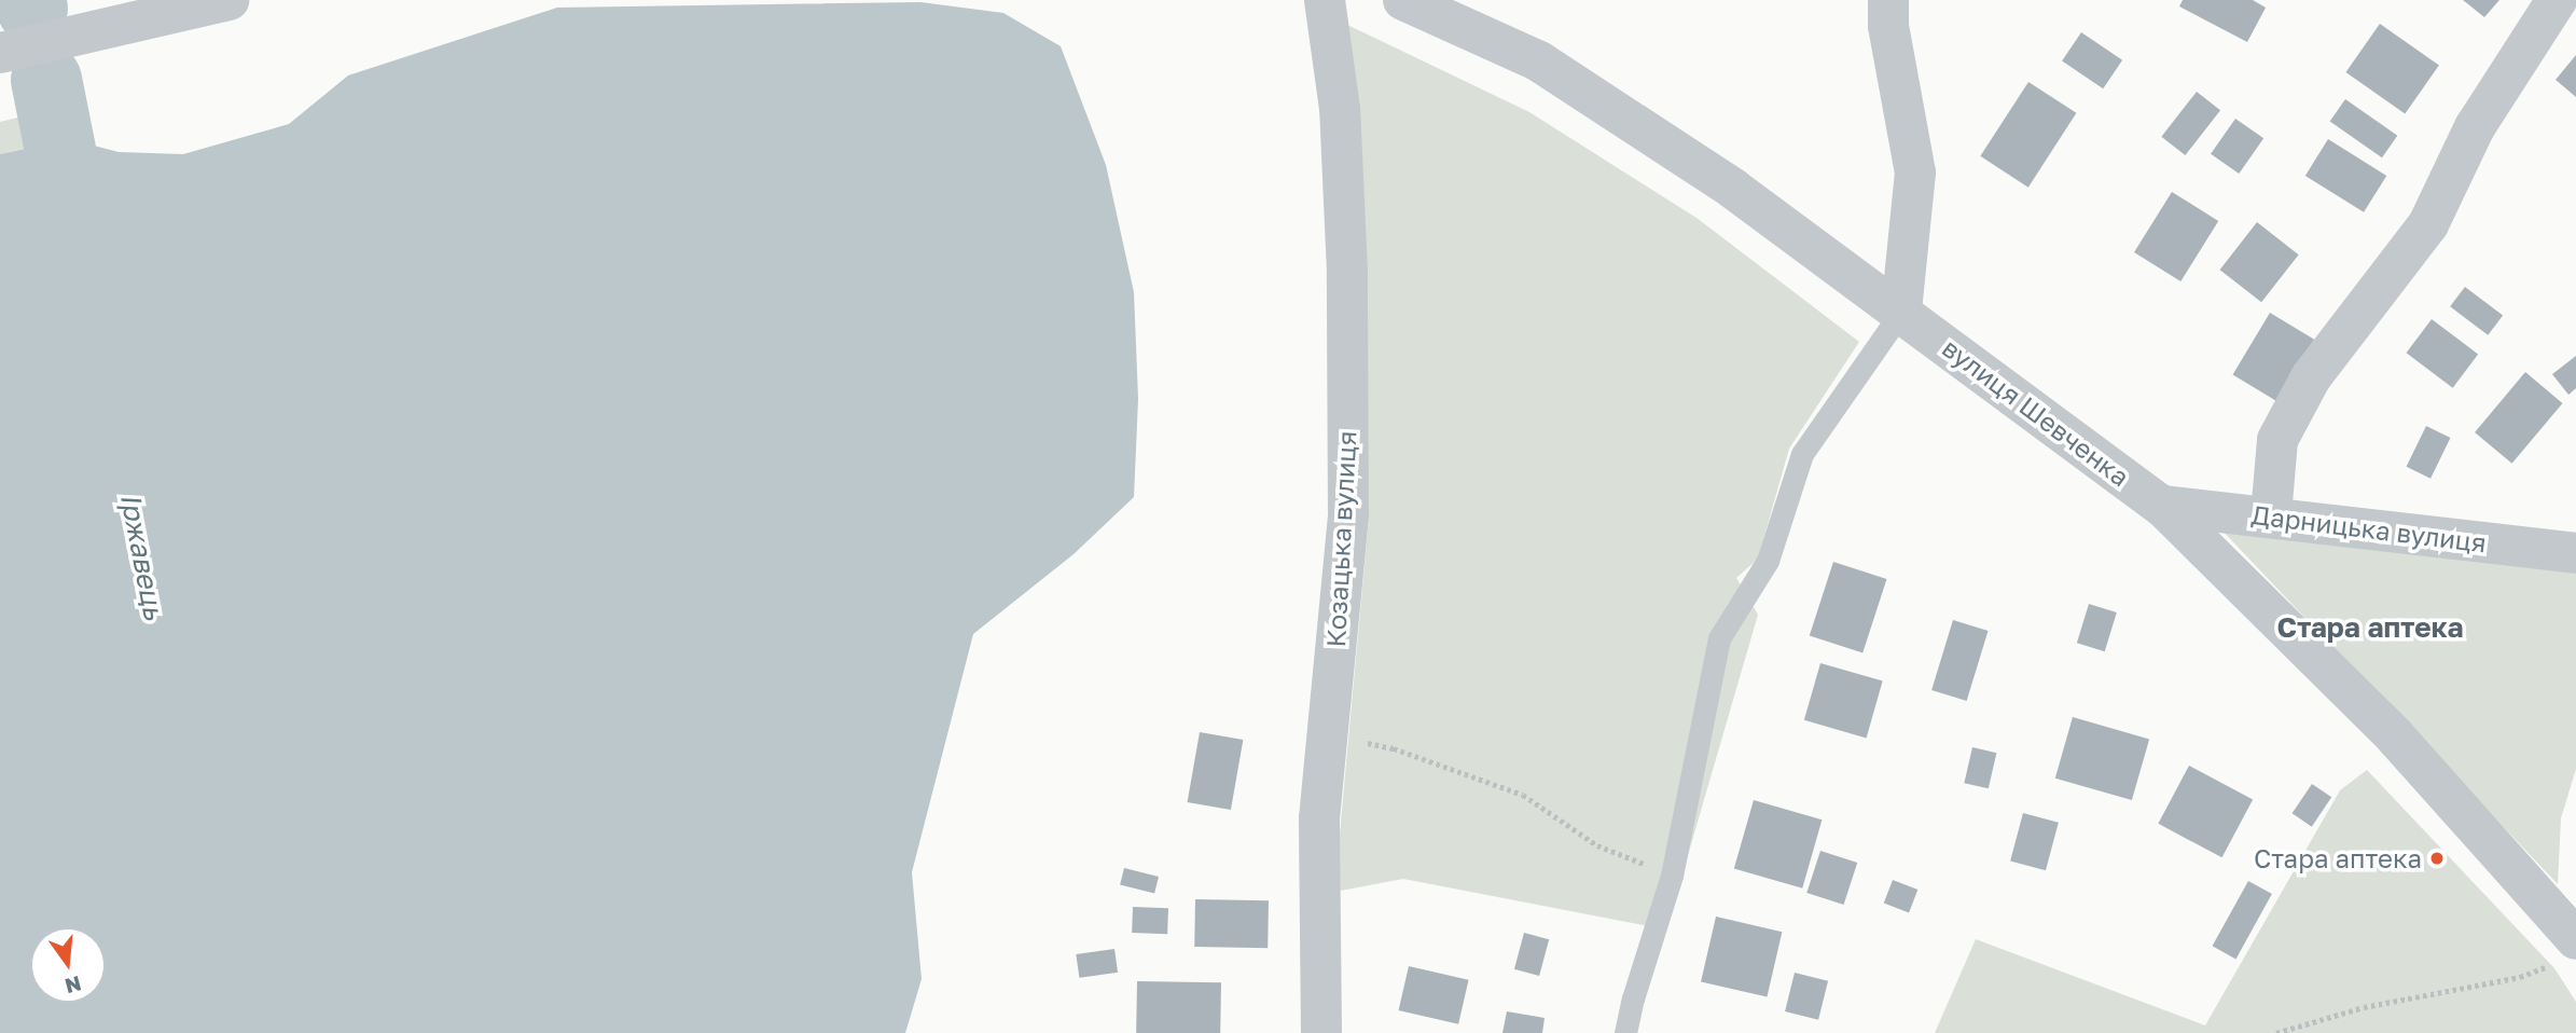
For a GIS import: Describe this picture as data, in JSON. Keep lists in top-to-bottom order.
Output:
{
  "streets": {
    "street": ["вулиця Шевченка", "Дарницька вулиця", "Козацька вулиця"]
  },
  "crossings": [
    ["вулиця Шевченка", "Дарницька вулиця"]
  ],
  "districts": ["Стара аптека"],
  "water": ["Іржавець"],
  "places": ["Стара аптека"],
  "north": "bottom"
}
